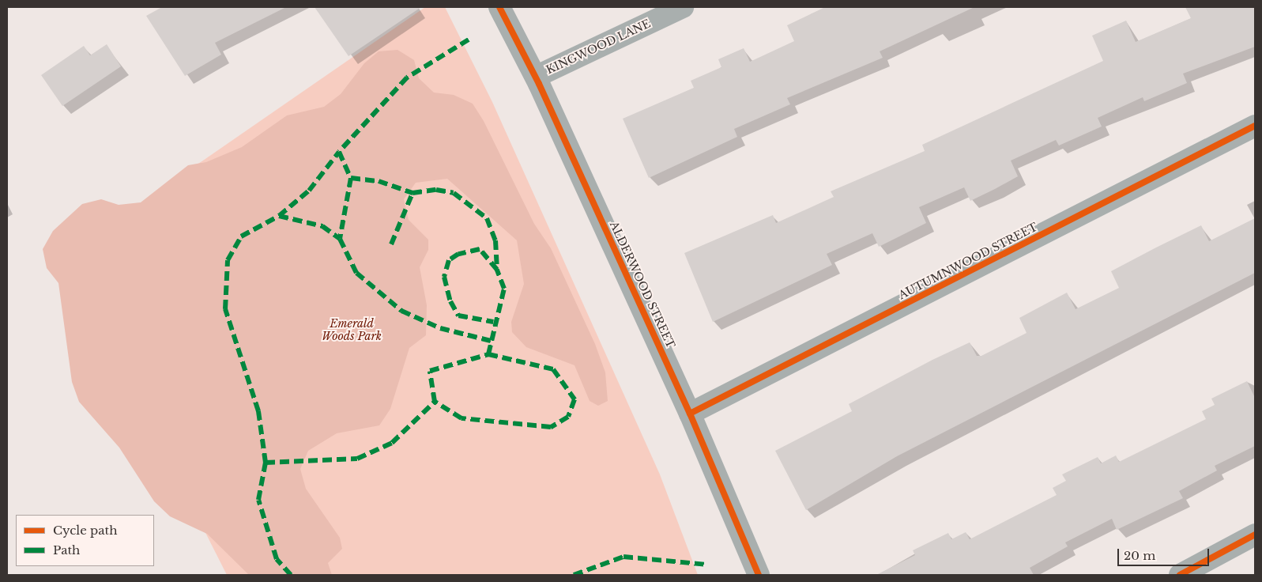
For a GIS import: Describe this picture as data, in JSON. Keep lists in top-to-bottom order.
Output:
{
  "streets": {
    "street": ["KINGWOOD LANE", "AUTUMNWOOD STREET", "ALDERWOOD STREET"]
  },
  "crossings": [
    ["KINGWOOD LANE", "ALDERWOOD STREET"],
    ["AUTUMNWOOD STREET", "ALDERWOOD STREET"]
  ],
  "parks": ["Emerald Woods Park"],
  "legend": ["Cycle path", "Path"],
  "scale_bar": "20 m"
}
